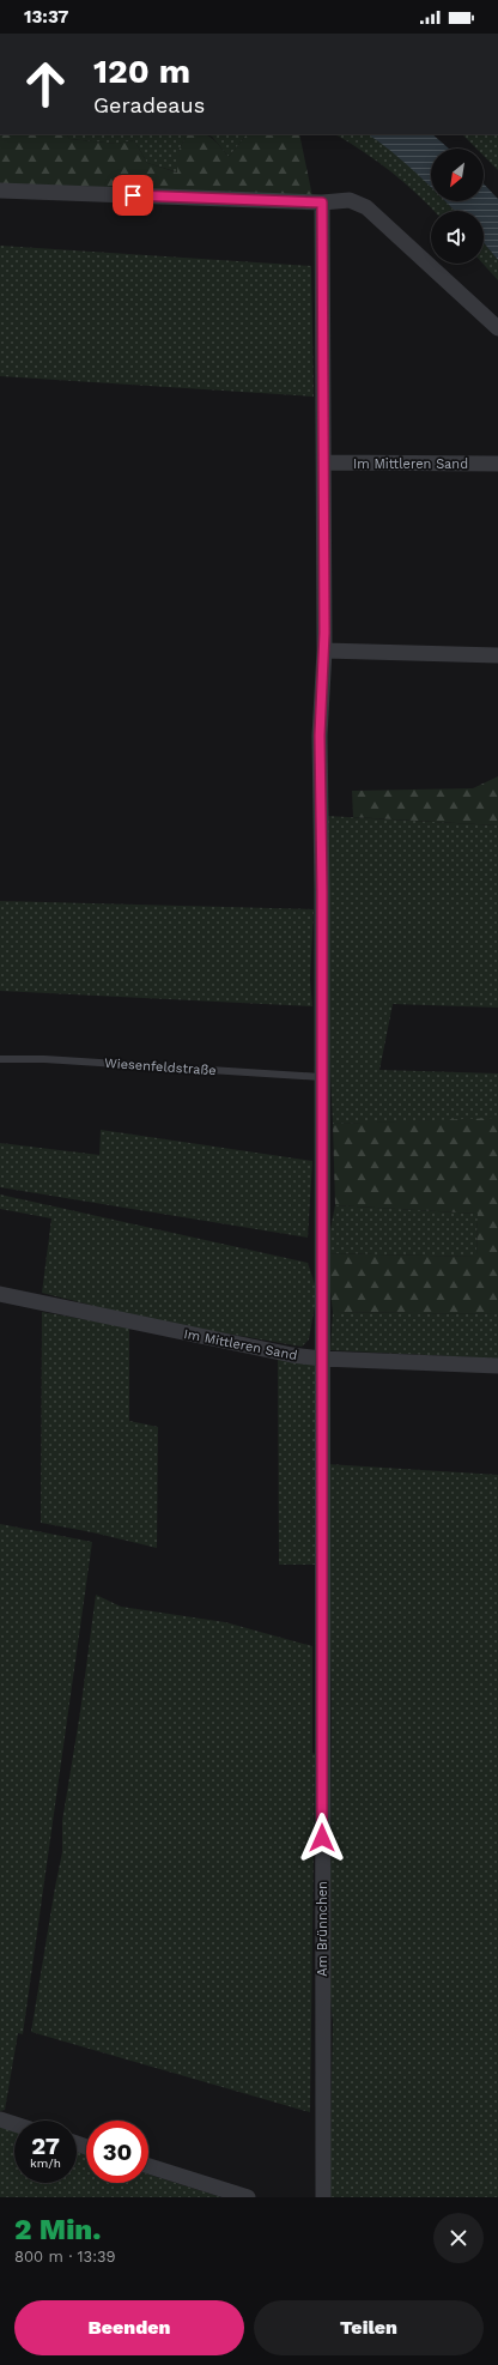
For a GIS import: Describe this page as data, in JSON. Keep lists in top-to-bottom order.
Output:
{
  "streets": {
    "street": ["Im Mittleren Sand", "Am Brünnchen"],
    "lane": ["Wiesenfeldstraße"]
  },
  "crossings": [
    ["Im Mittleren Sand", "Am Brünnchen"]
  ],
  "north": "bottom left",
  "page": {
    "status": "13:37",
    "turn": ["120 m", "Geradeaus"],
    "speed": "27 km/h",
    "limit": "30",
    "heading": ["2 Min.", "800 m · 13:39"],
    "buttons": ["Beenden", "Teilen"]
  }
}
